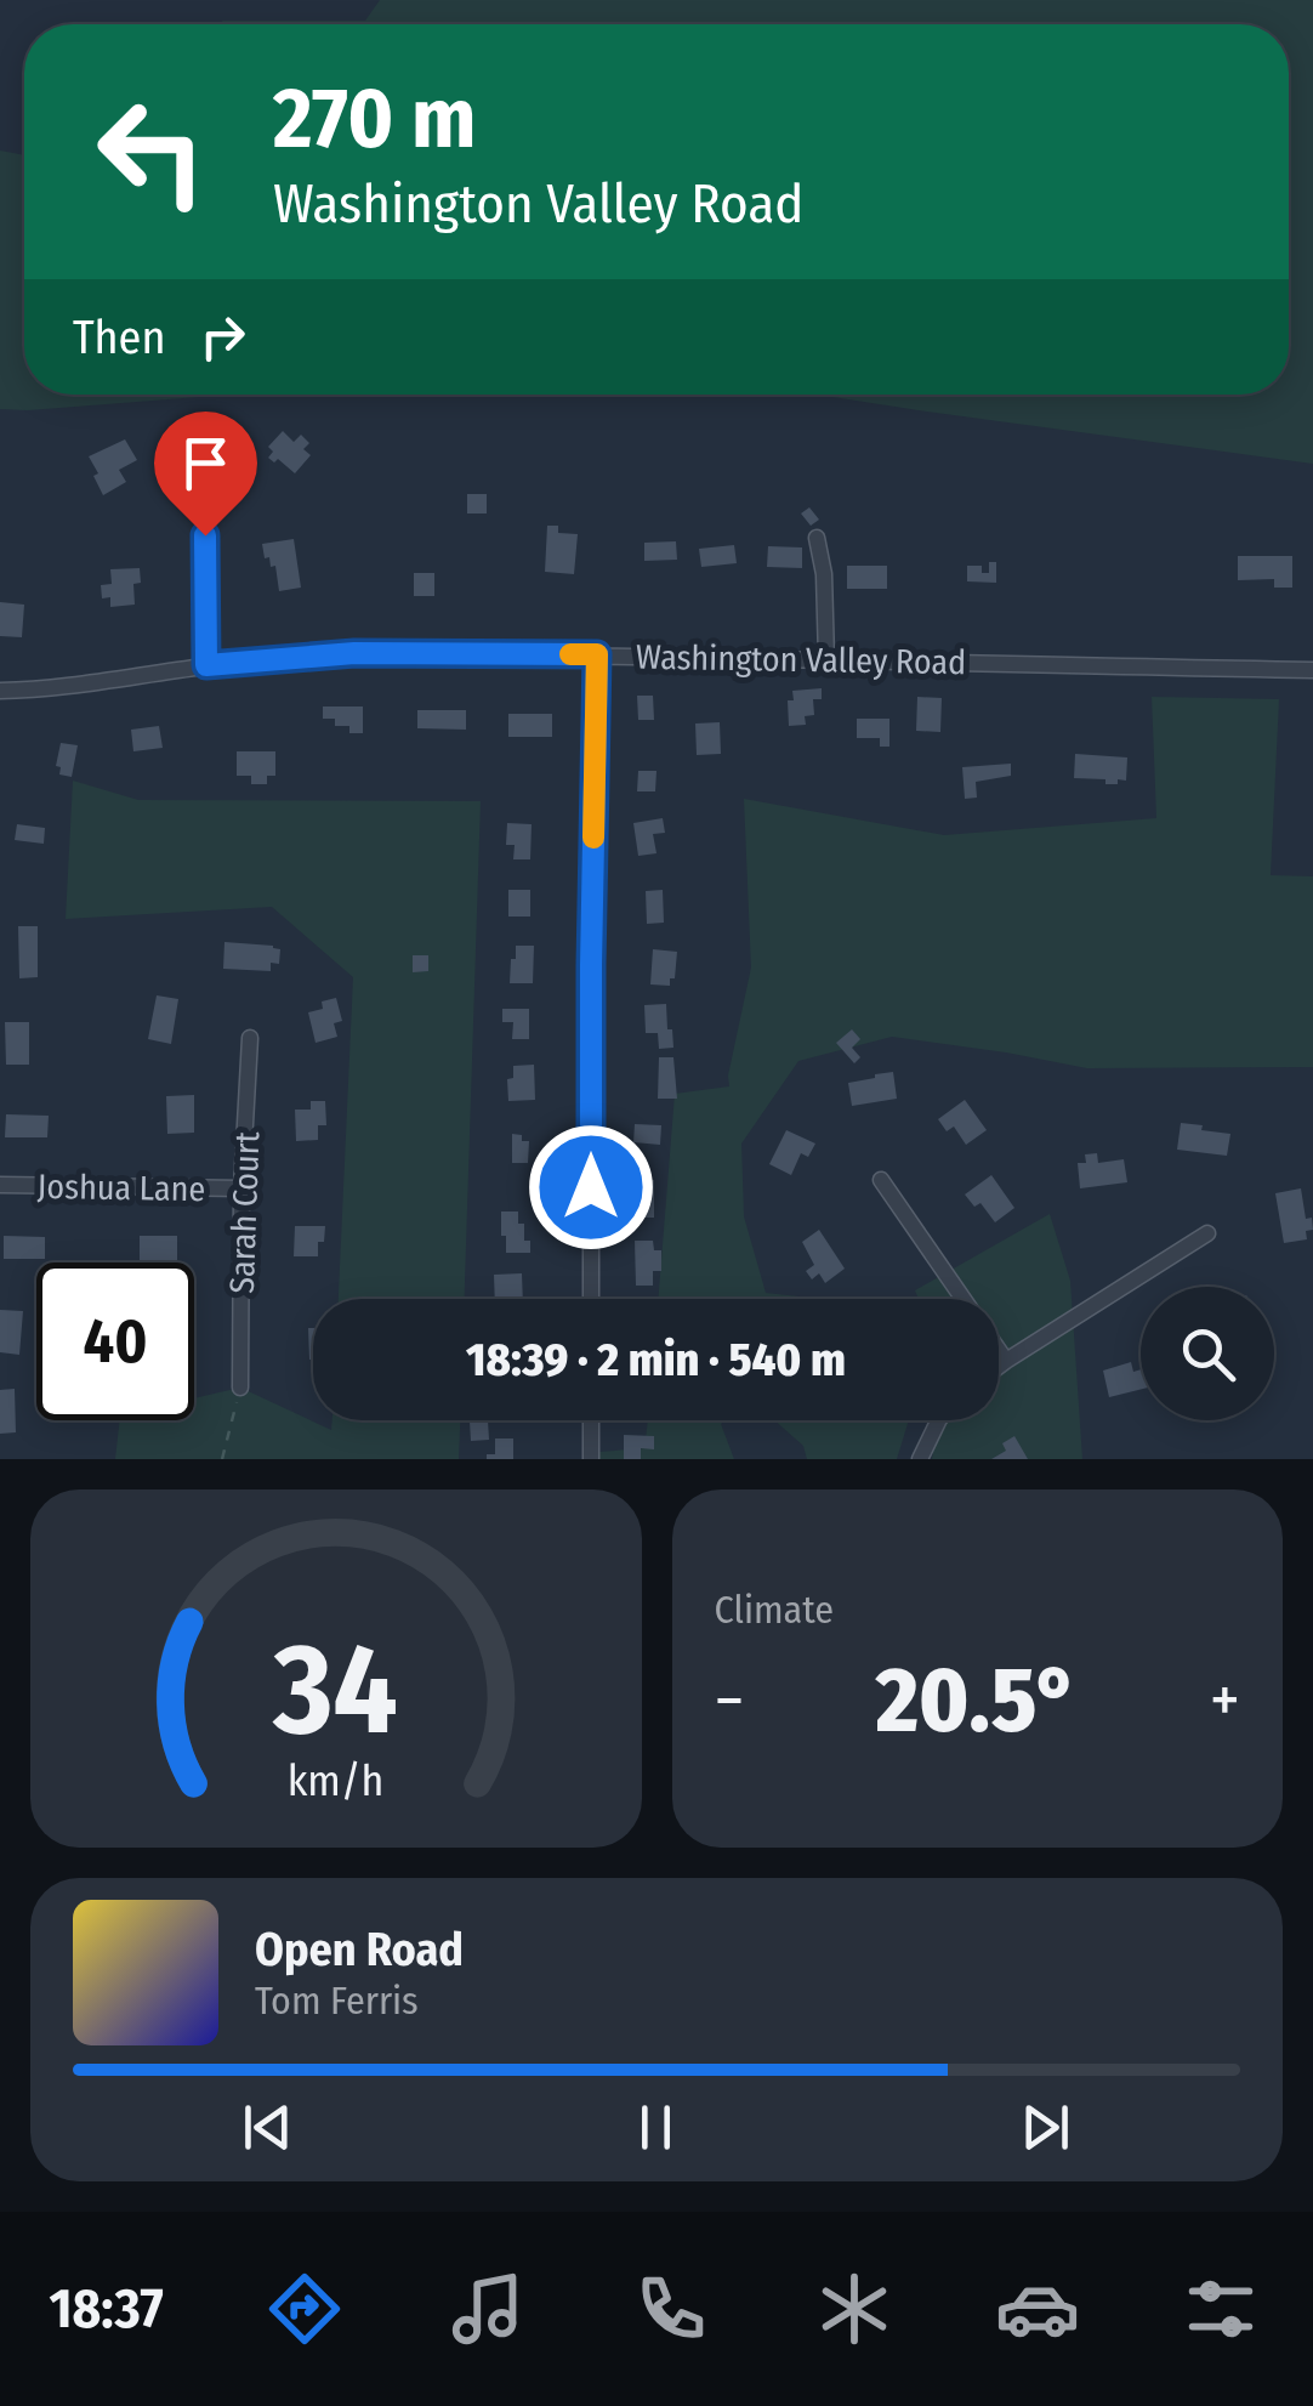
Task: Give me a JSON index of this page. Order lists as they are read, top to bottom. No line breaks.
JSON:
{"streets":{"street":["Washington Valley Road","Joshua Lane","Sarah Court"]},"crossings":[["Joshua Lane","Sarah Court"]],"page":{"turn":["270 m","Washington Valley Road"],"then":"Then","limit":"40","trip":"18:39 · 2 min · 540 m","tile":"Climate","heat":["−","20.5°","+"],"song":["Open Road","Tom Ferris"],"tabs":"18:37","gauge":["34","km/h"]}}
